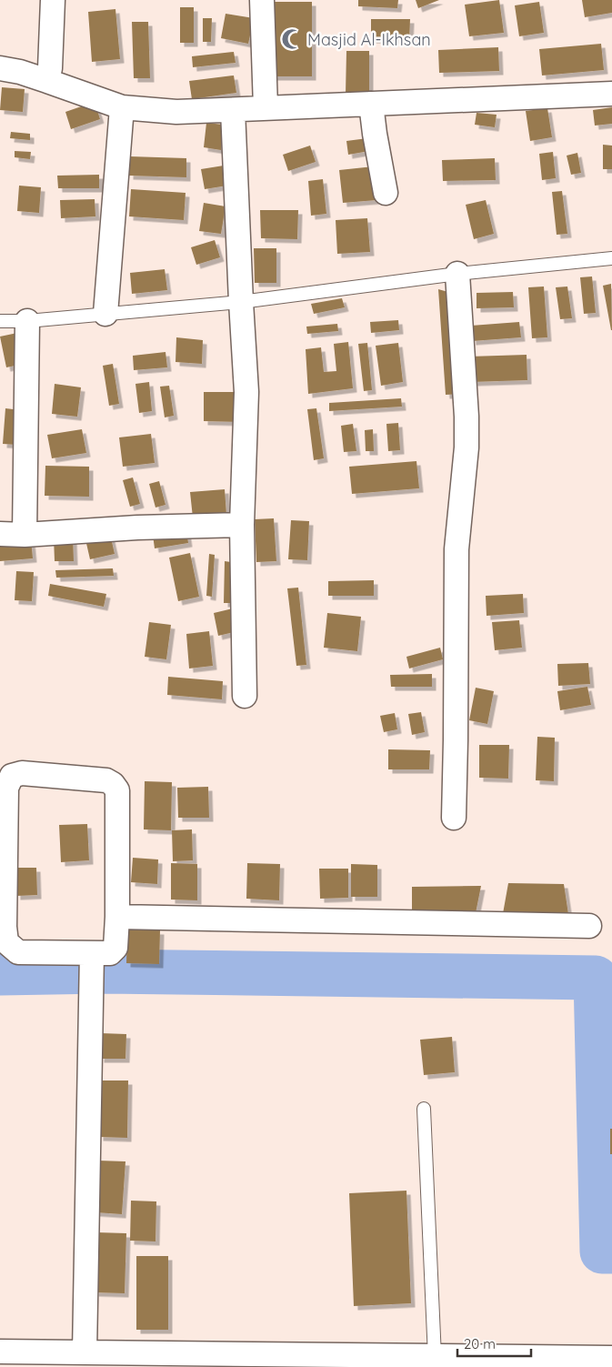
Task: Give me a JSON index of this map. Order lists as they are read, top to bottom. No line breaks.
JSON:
{"places":{"mosque":["Masjid Al-Ikhsan"]},"scale_bar":"20 m"}
